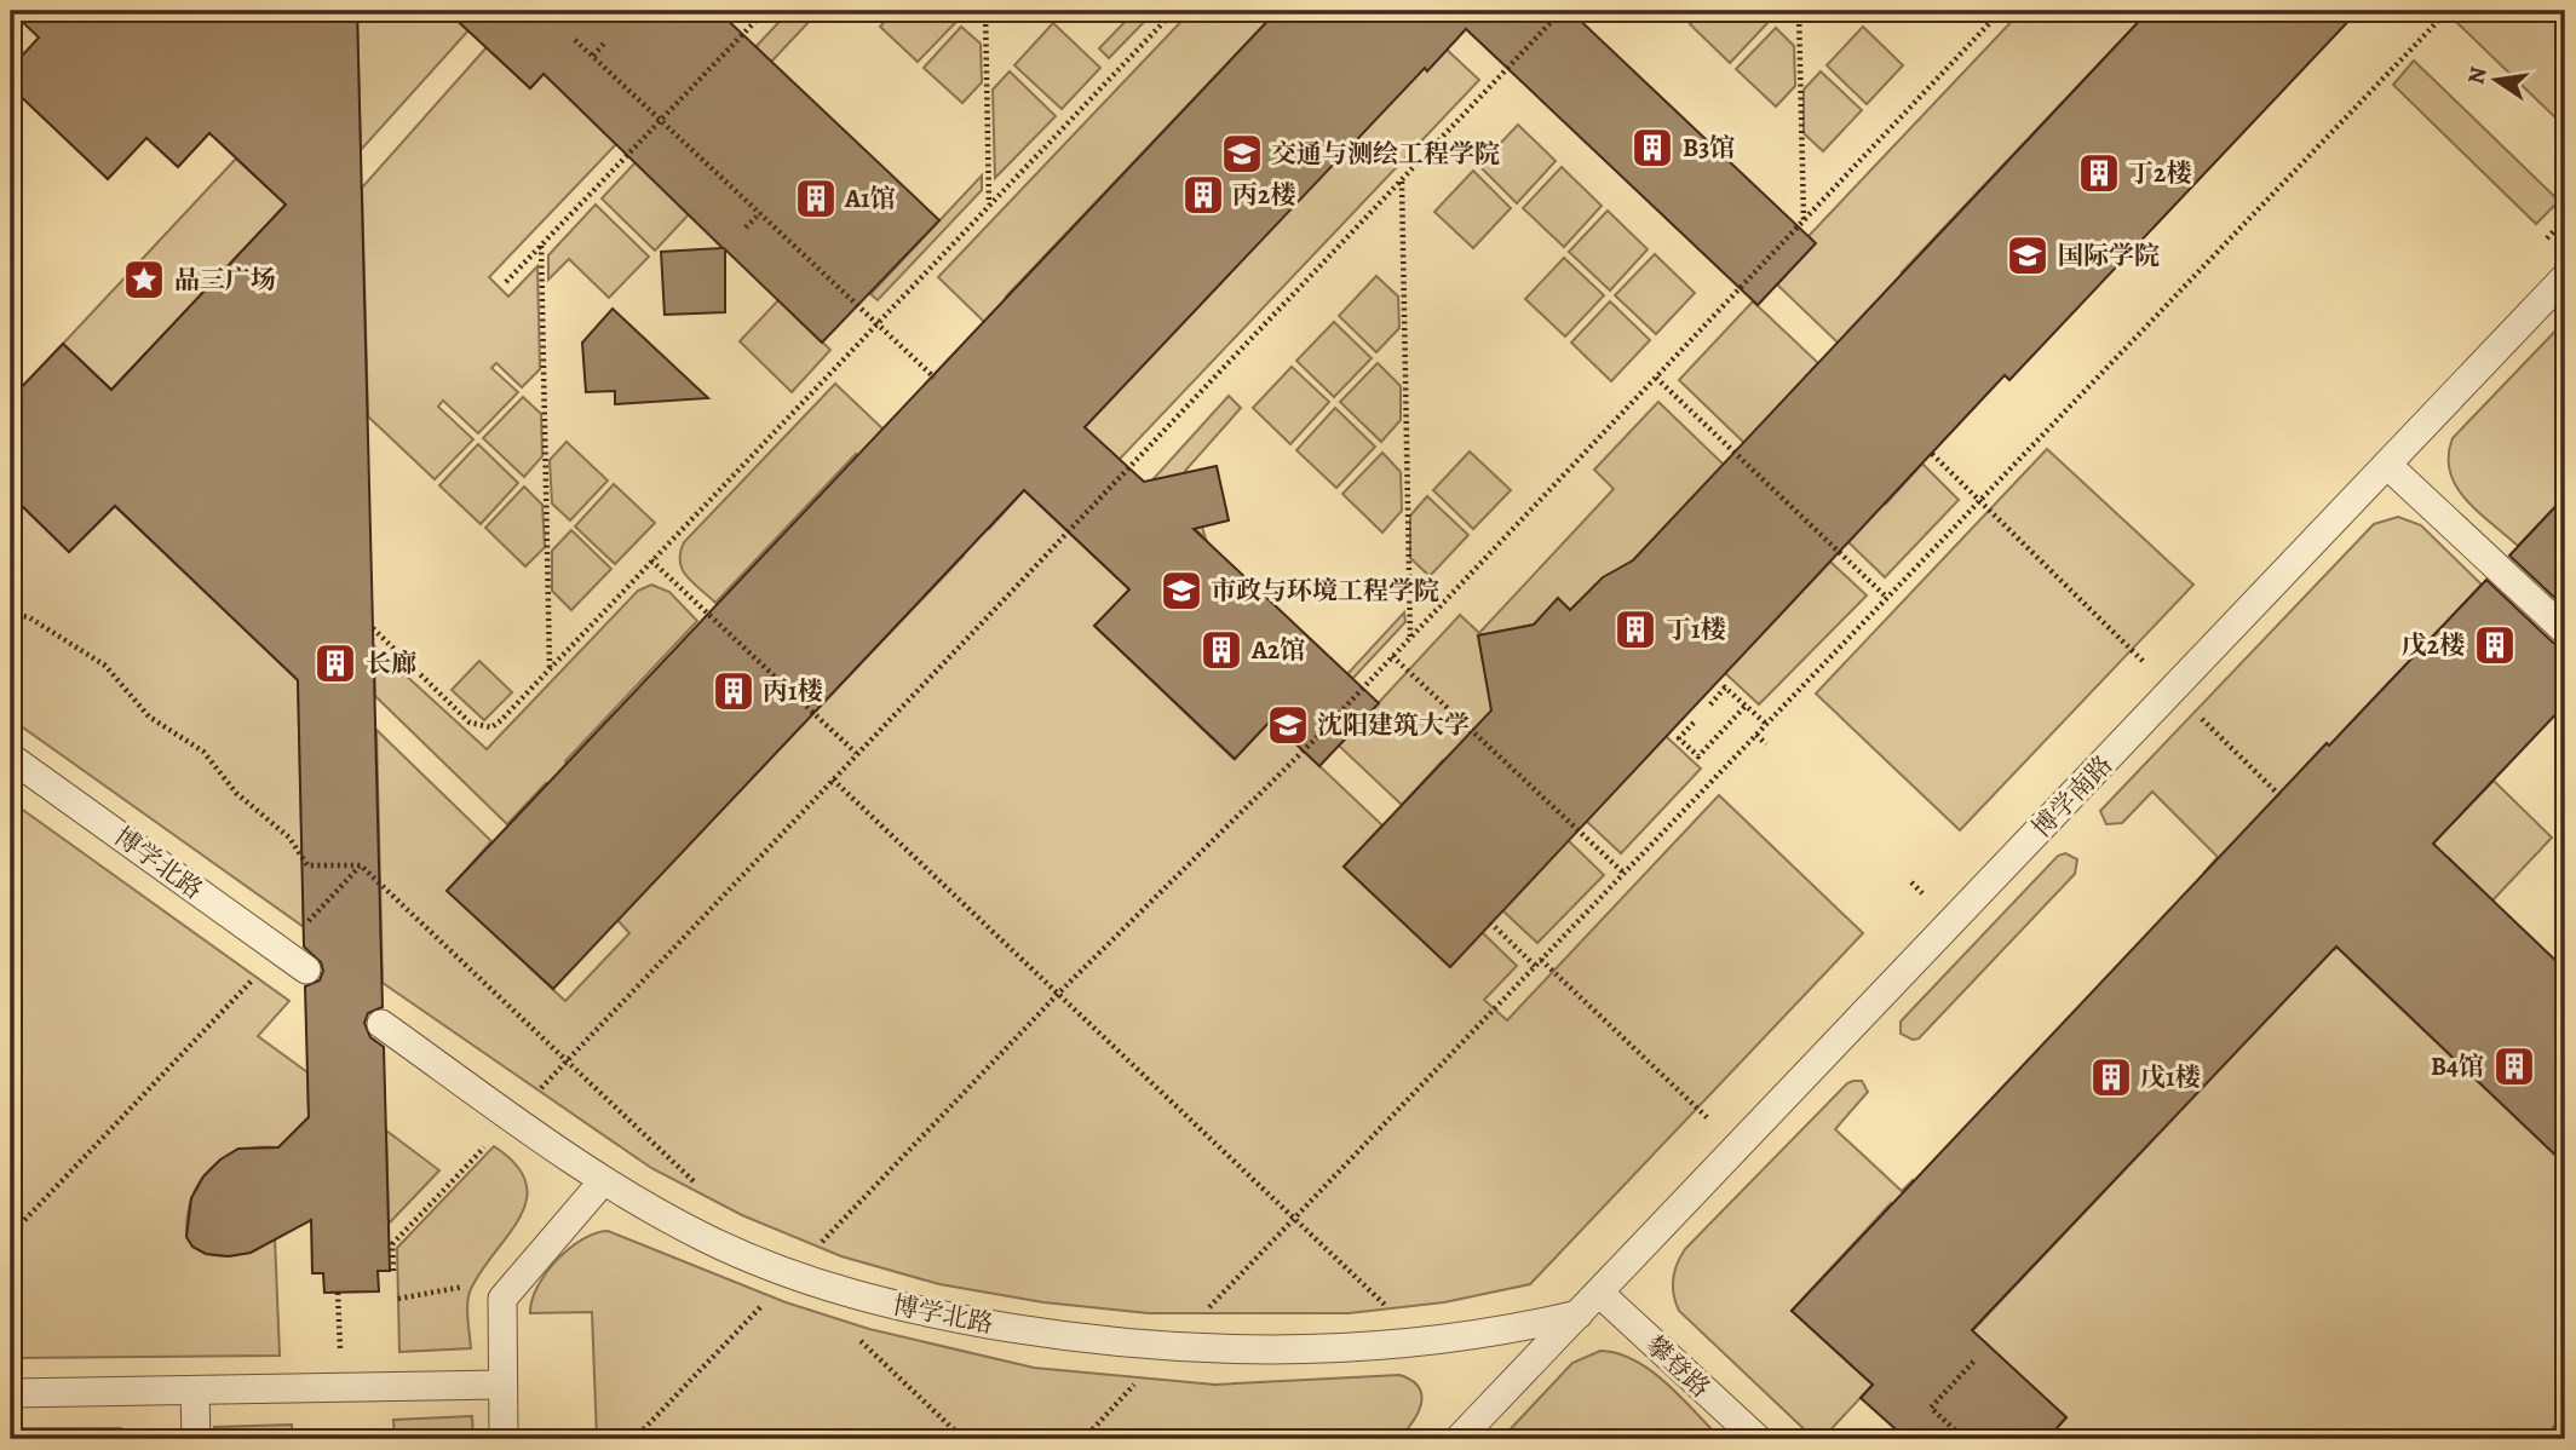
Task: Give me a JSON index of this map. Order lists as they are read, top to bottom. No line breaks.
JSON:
{"streets":{"lane":["博学南路","博学北路","攀登路"]},"crossings":[["博学南路","博学北路"],["博学南路","攀登路"]],"places":{"building":["B3馆","丁2楼","丙2楼","A1馆","丁1楼","戊2楼","A2馆","长廊","丙1楼","B4馆","戊1楼"],"school or university":["交通与测绘工程学院","国际学院","市政与环境工程学院","沈阳建筑大学"],"place":["品三广场"]},"north":"left"}
